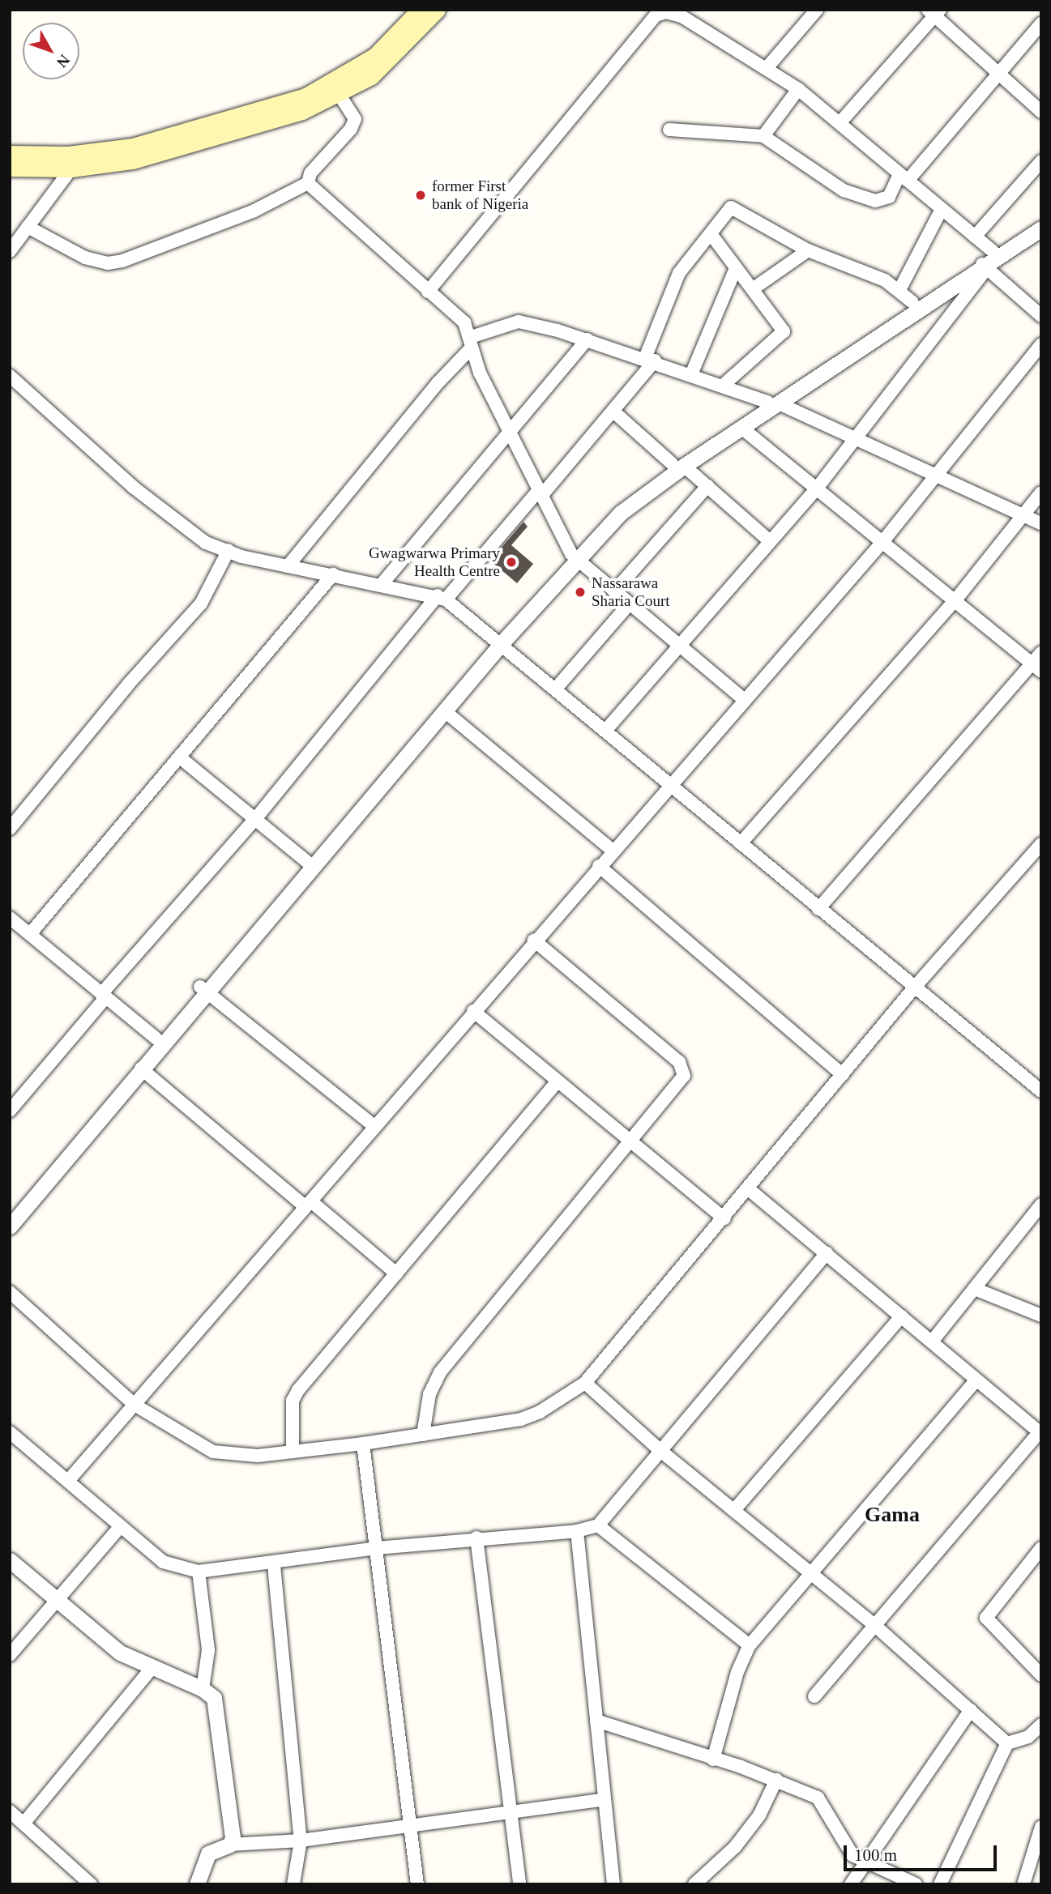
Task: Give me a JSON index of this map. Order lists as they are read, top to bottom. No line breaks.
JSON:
{"districts":["Gama"],"places":["former First bank of Nigeria","Gwagwarwa Primary Health Centre","Nassarawa Sharia Court"],"scale_bar":"100 m","north":"bottom right"}
